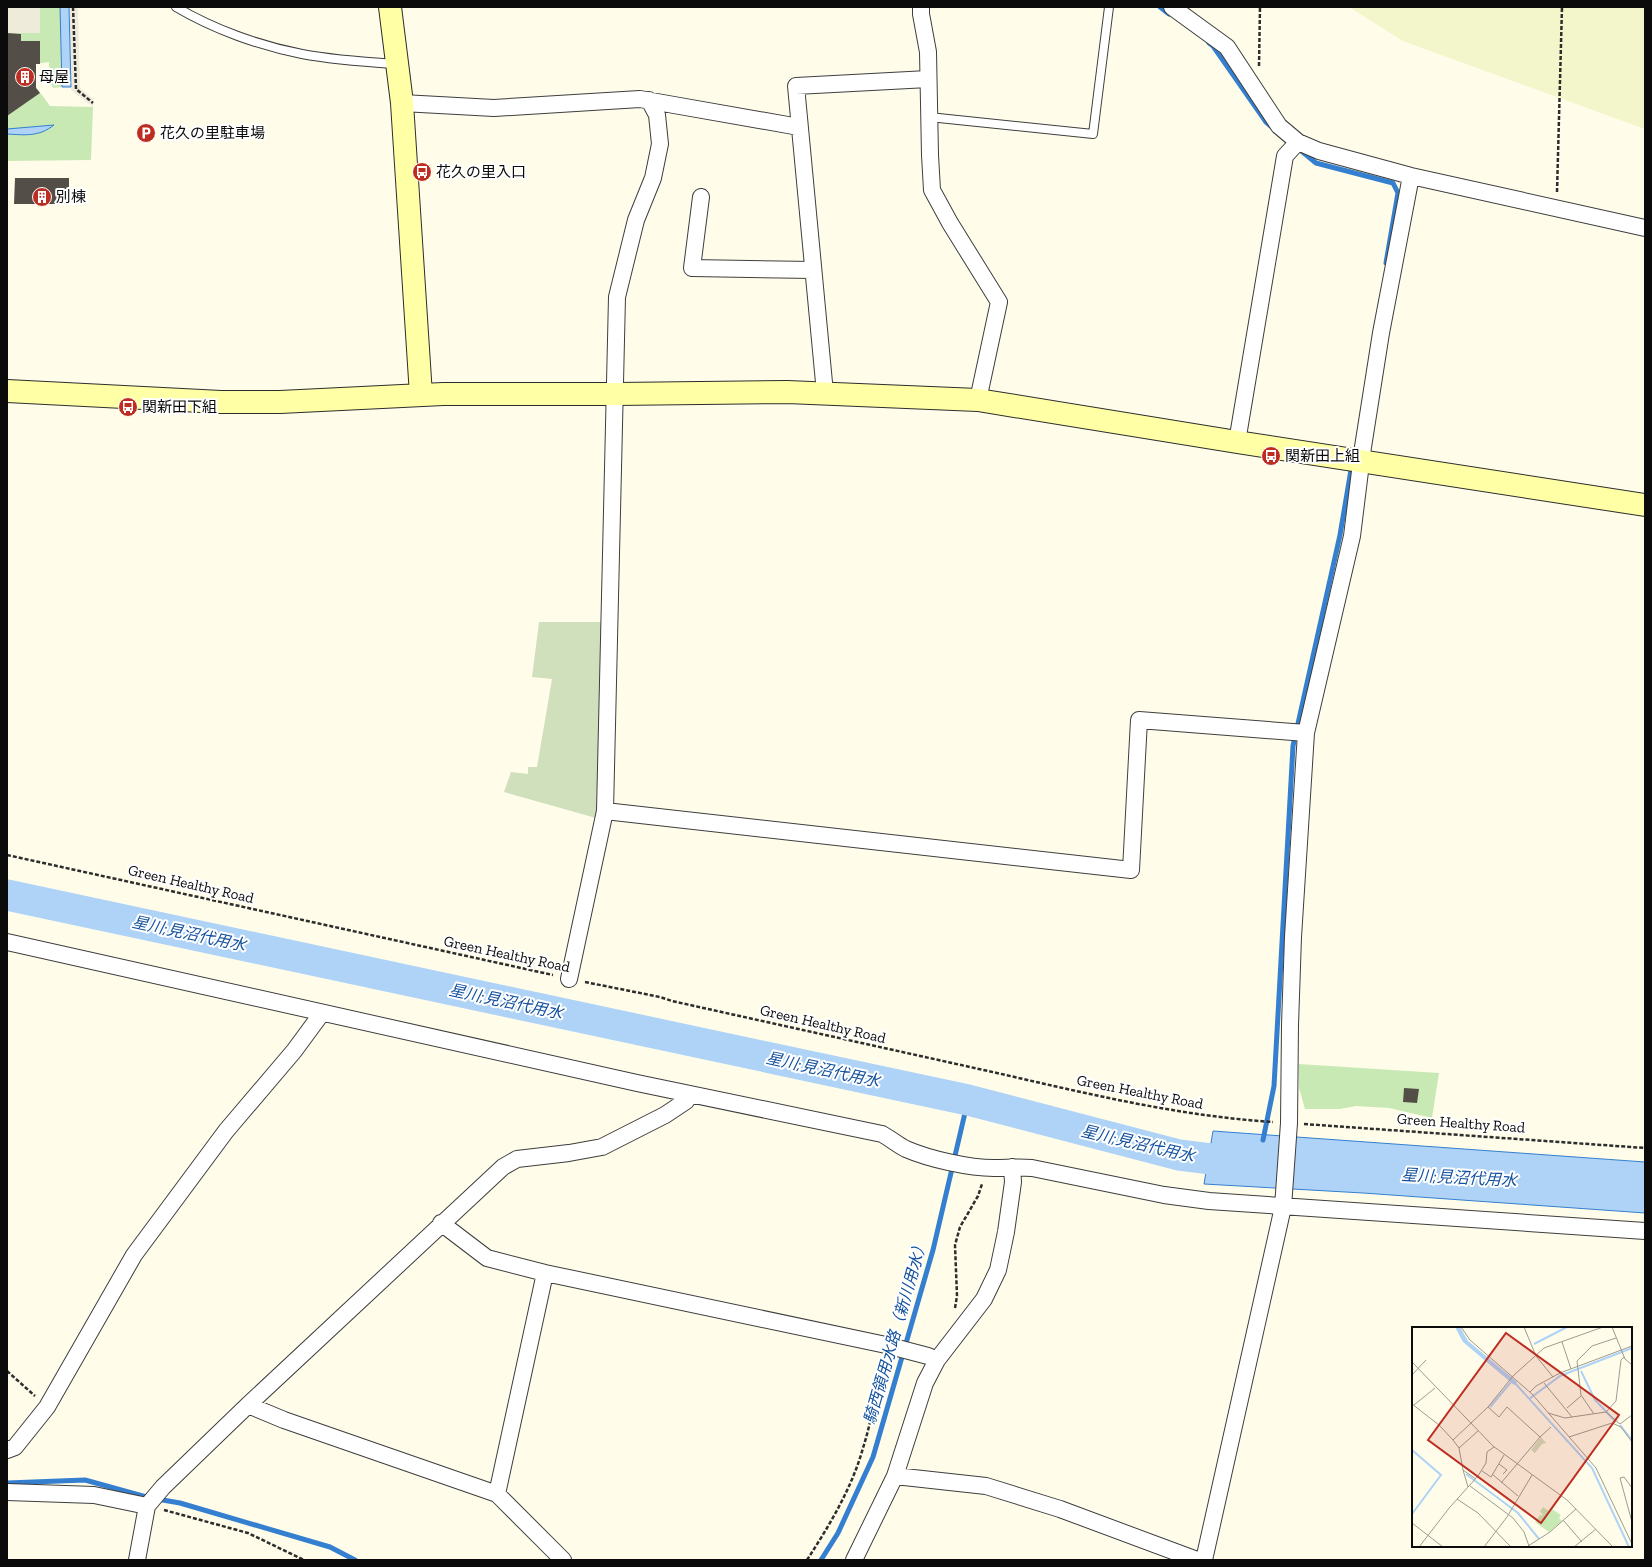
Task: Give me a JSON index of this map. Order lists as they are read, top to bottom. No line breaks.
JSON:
{"streets":{"path":["Green Healthy Road"]},"water":["星川;見沼代用水","騎西領用水路（新川用水）"],"places":{"building":["母屋","別棟"],"parking":["花久の里駐車場"],"bus stop":["花久の里入口","関新田下組","関新田上組"]}}
